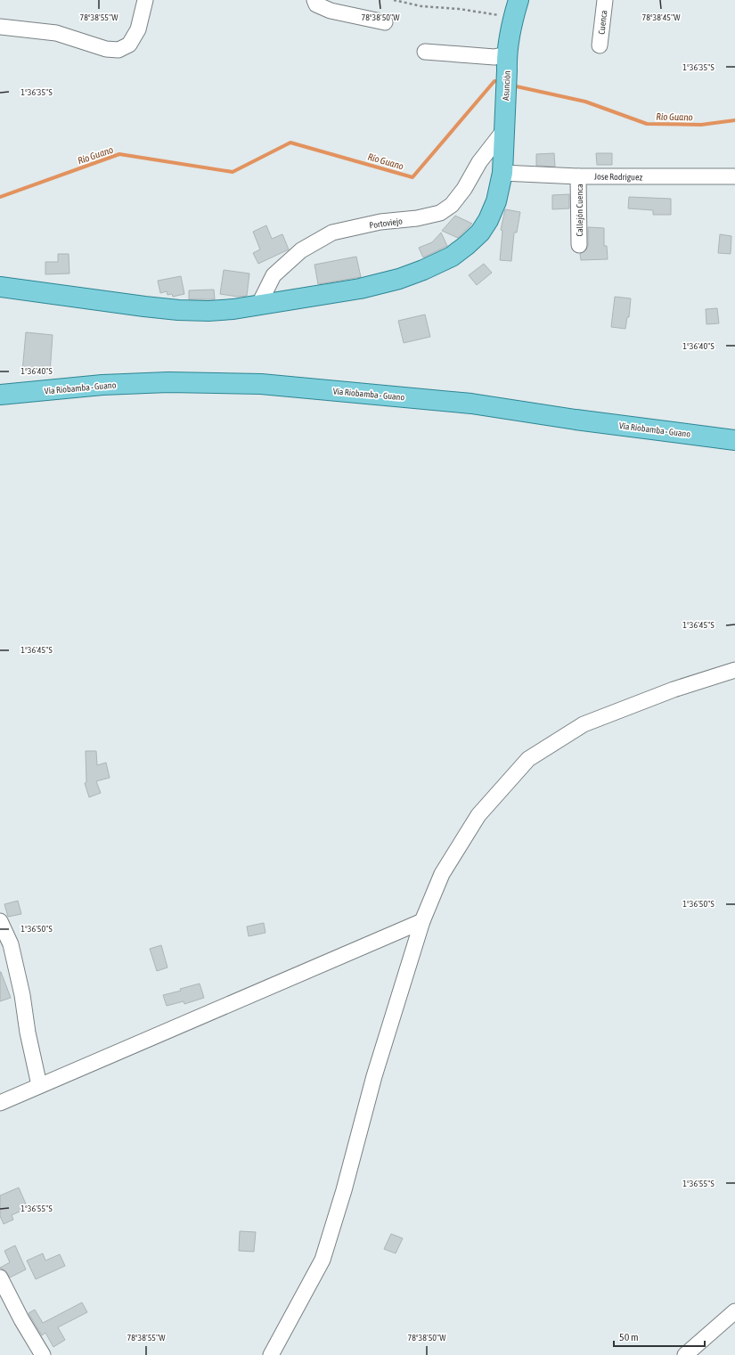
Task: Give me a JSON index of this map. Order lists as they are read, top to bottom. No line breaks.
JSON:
{"streets":{"main road":["Asunción","Vía Riobamba - Guano"],"street":["Cuenca","Jose Rodriguez","Callejón Cuenca","Portoviejo"]},"crossings":[["Asunción","Jose Rodriguez"],["Asunción","Portoviejo"],["Jose Rodriguez","Callejón Cuenca"]],"water":["Río Guano"],"scale_bar":"50 m","coordinates":["78°38'55\"W","78°38'50\"W","78°38'45\"W","1°36'35\"S","1°36'40\"S","1°36'45\"S","1°36'50\"S","1°36'55\"S"]}
